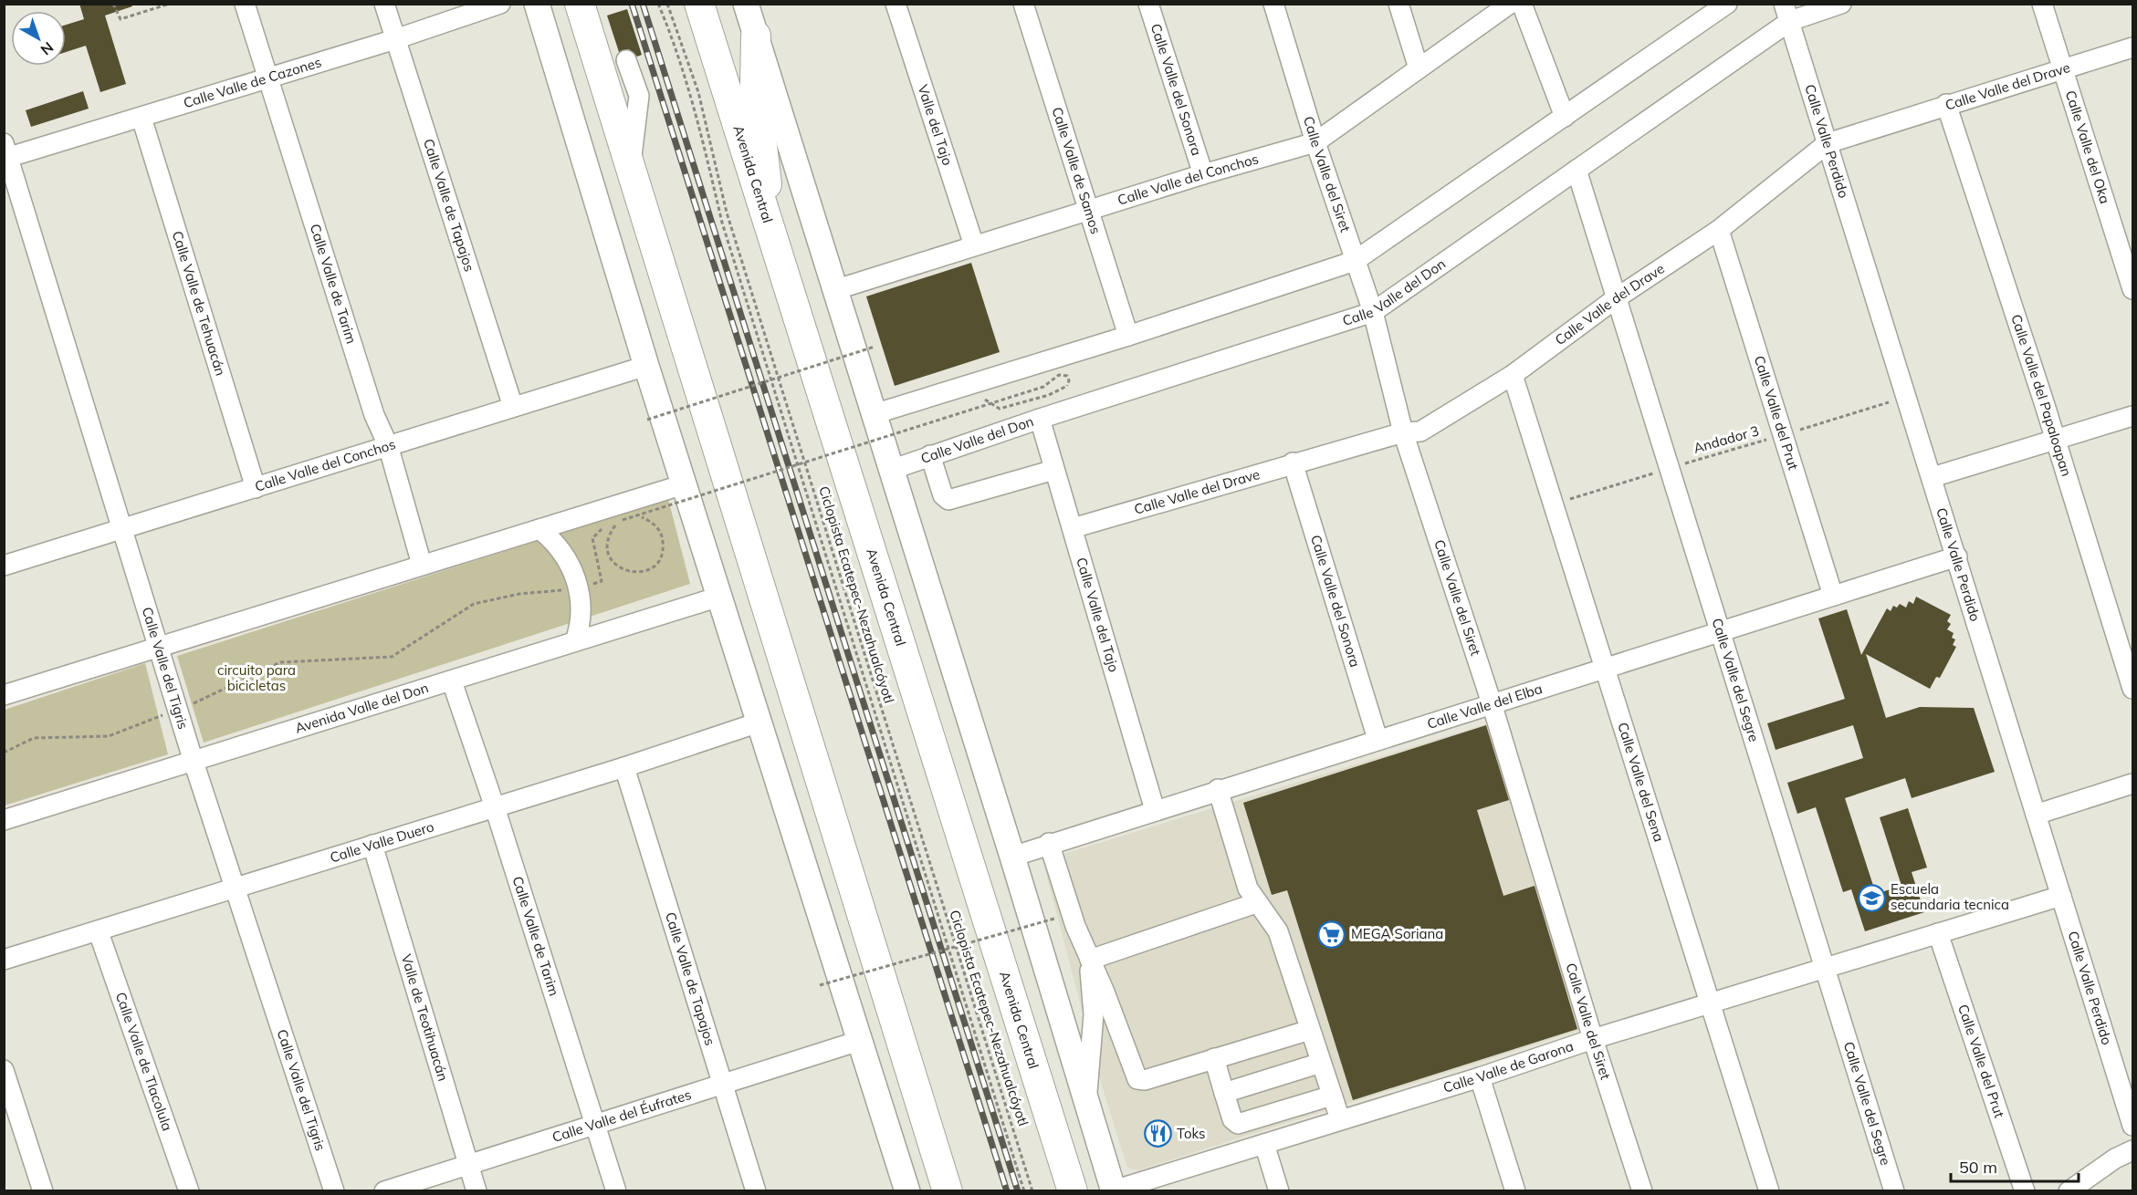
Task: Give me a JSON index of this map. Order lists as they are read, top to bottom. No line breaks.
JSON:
{"streets":{"highway":["Avenida Central"],"street":["Calle Valle de Cazones","Calle Valle del Drave","Calle Valle del Sonora","Valle del Tajo","Calle Valle Perdido","Calle Valle del Oka","Calle Valle de Samos","Calle Valle del Siret","Calle Valle del Conchos","Calle Valle de Tapajos","Calle Valle de Tarim","Calle Valle del Don","Calle Valle de Tehuacán","Calle Valle del Papaloapan","Calle Valle del Prut","Calle Valle del Tajo","Calle Valle del Tigris","Calle Valle del Segre","Calle Valle del Elba","Avenida Valle del Don","Calle Valle del Sena","Calle Valle Duero","Valle de Teotihuacán","Calle Valle de Tlacolula","Calle Valle de Garona","Calle Valle del Éufrates"],"path":["Andador 3","Ciclopista Ecatepec-Nezahualcóyotl"]},"crossings":[["Calle Valle de Cazones","Calle Valle de Tapajos"],["Calle Valle de Cazones","Calle Valle de Tarim"],["Calle Valle de Cazones","Calle Valle de Tehuacán"],["Calle Valle de Cazones","Calle Valle del Tigris"],["Calle Valle del Drave","Calle Valle del Sonora"],["Calle Valle del Drave","Calle Valle Perdido"],["Calle Valle del Drave","Calle Valle del Oka"],["Calle Valle del Drave","Calle Valle del Siret"],["Calle Valle del Drave","Calle Valle del Papaloapan"],["Calle Valle del Drave","Calle Valle del Prut"],["Calle Valle del Drave","Calle Valle del Tajo"],["Calle Valle del Drave","Calle Valle del Segre"],["Calle Valle del Drave","Calle Valle del Sena"],["Calle Valle del Sonora","Calle Valle del Conchos"],["Calle Valle del Sonora","Calle Valle del Elba"],["Valle del Tajo","Calle Valle del Conchos"],["Calle Valle Perdido","Calle Valle del Don"],["Calle Valle Perdido","Andador 3"],["Calle Valle Perdido","Calle Valle del Elba"],["Calle Valle Perdido","Calle Valle de Garona"],["Calle Valle de Samos","Calle Valle del Conchos"],["Calle Valle del Siret","Calle Valle del Conchos"],["Calle Valle del Siret","Calle Valle del Don"],["Calle Valle del Siret","Calle Valle del Elba"],["Calle Valle del Siret","Calle Valle de Garona"],["Calle Valle del Conchos","Calle Valle de Tapajos"],["Calle Valle del Conchos","Calle Valle de Tarim"],["Calle Valle del Conchos","Calle Valle de Tehuacán"],["Calle Valle del Conchos","Calle Valle del Tigris"],["Calle Valle de Tapajos","Calle Valle Duero"],["Calle Valle de Tapajos","Calle Valle del Éufrates"],["Calle Valle de Tarim","Avenida Valle del Don"],["Calle Valle de Tarim","Calle Valle Duero"],["Calle Valle de Tarim","Calle Valle del Éufrates"],["Calle Valle del Don","Calle Valle del Tajo"],["Calle Valle del Don","Calle Valle del Segre"],["Calle Valle del Prut","Andador 3"],["Calle Valle del Prut","Calle Valle del Elba"],["Calle Valle del Prut","Calle Valle de Garona"],["Andador 3","Calle Valle del Segre"],["Andador 3","Calle Valle del Sena"],["Calle Valle del Tajo","Calle Valle del Elba"],["Calle Valle del Tigris","Avenida Valle del Don"],["Calle Valle del Tigris","Calle Valle Duero"],["Calle Valle del Segre","Calle Valle del Elba"],["Calle Valle del Segre","Calle Valle de Garona"],["Calle Valle del Elba","Calle Valle del Sena"],["Calle Valle del Sena","Calle Valle de Garona"],["Calle Valle Duero","Valle de Teotihuacán"],["Calle Valle Duero","Calle Valle de Tlacolula"],["Valle de Teotihuacán","Calle Valle del Éufrates"]],"parks":["circuito para bicicletas"],"places":{"school or university":["Escuela secundaria tecnica"],"supermarket":["MEGA Soriana"],"restaurant":["Toks"]},"scale_bar":"50 m","north":"bottom right"}
